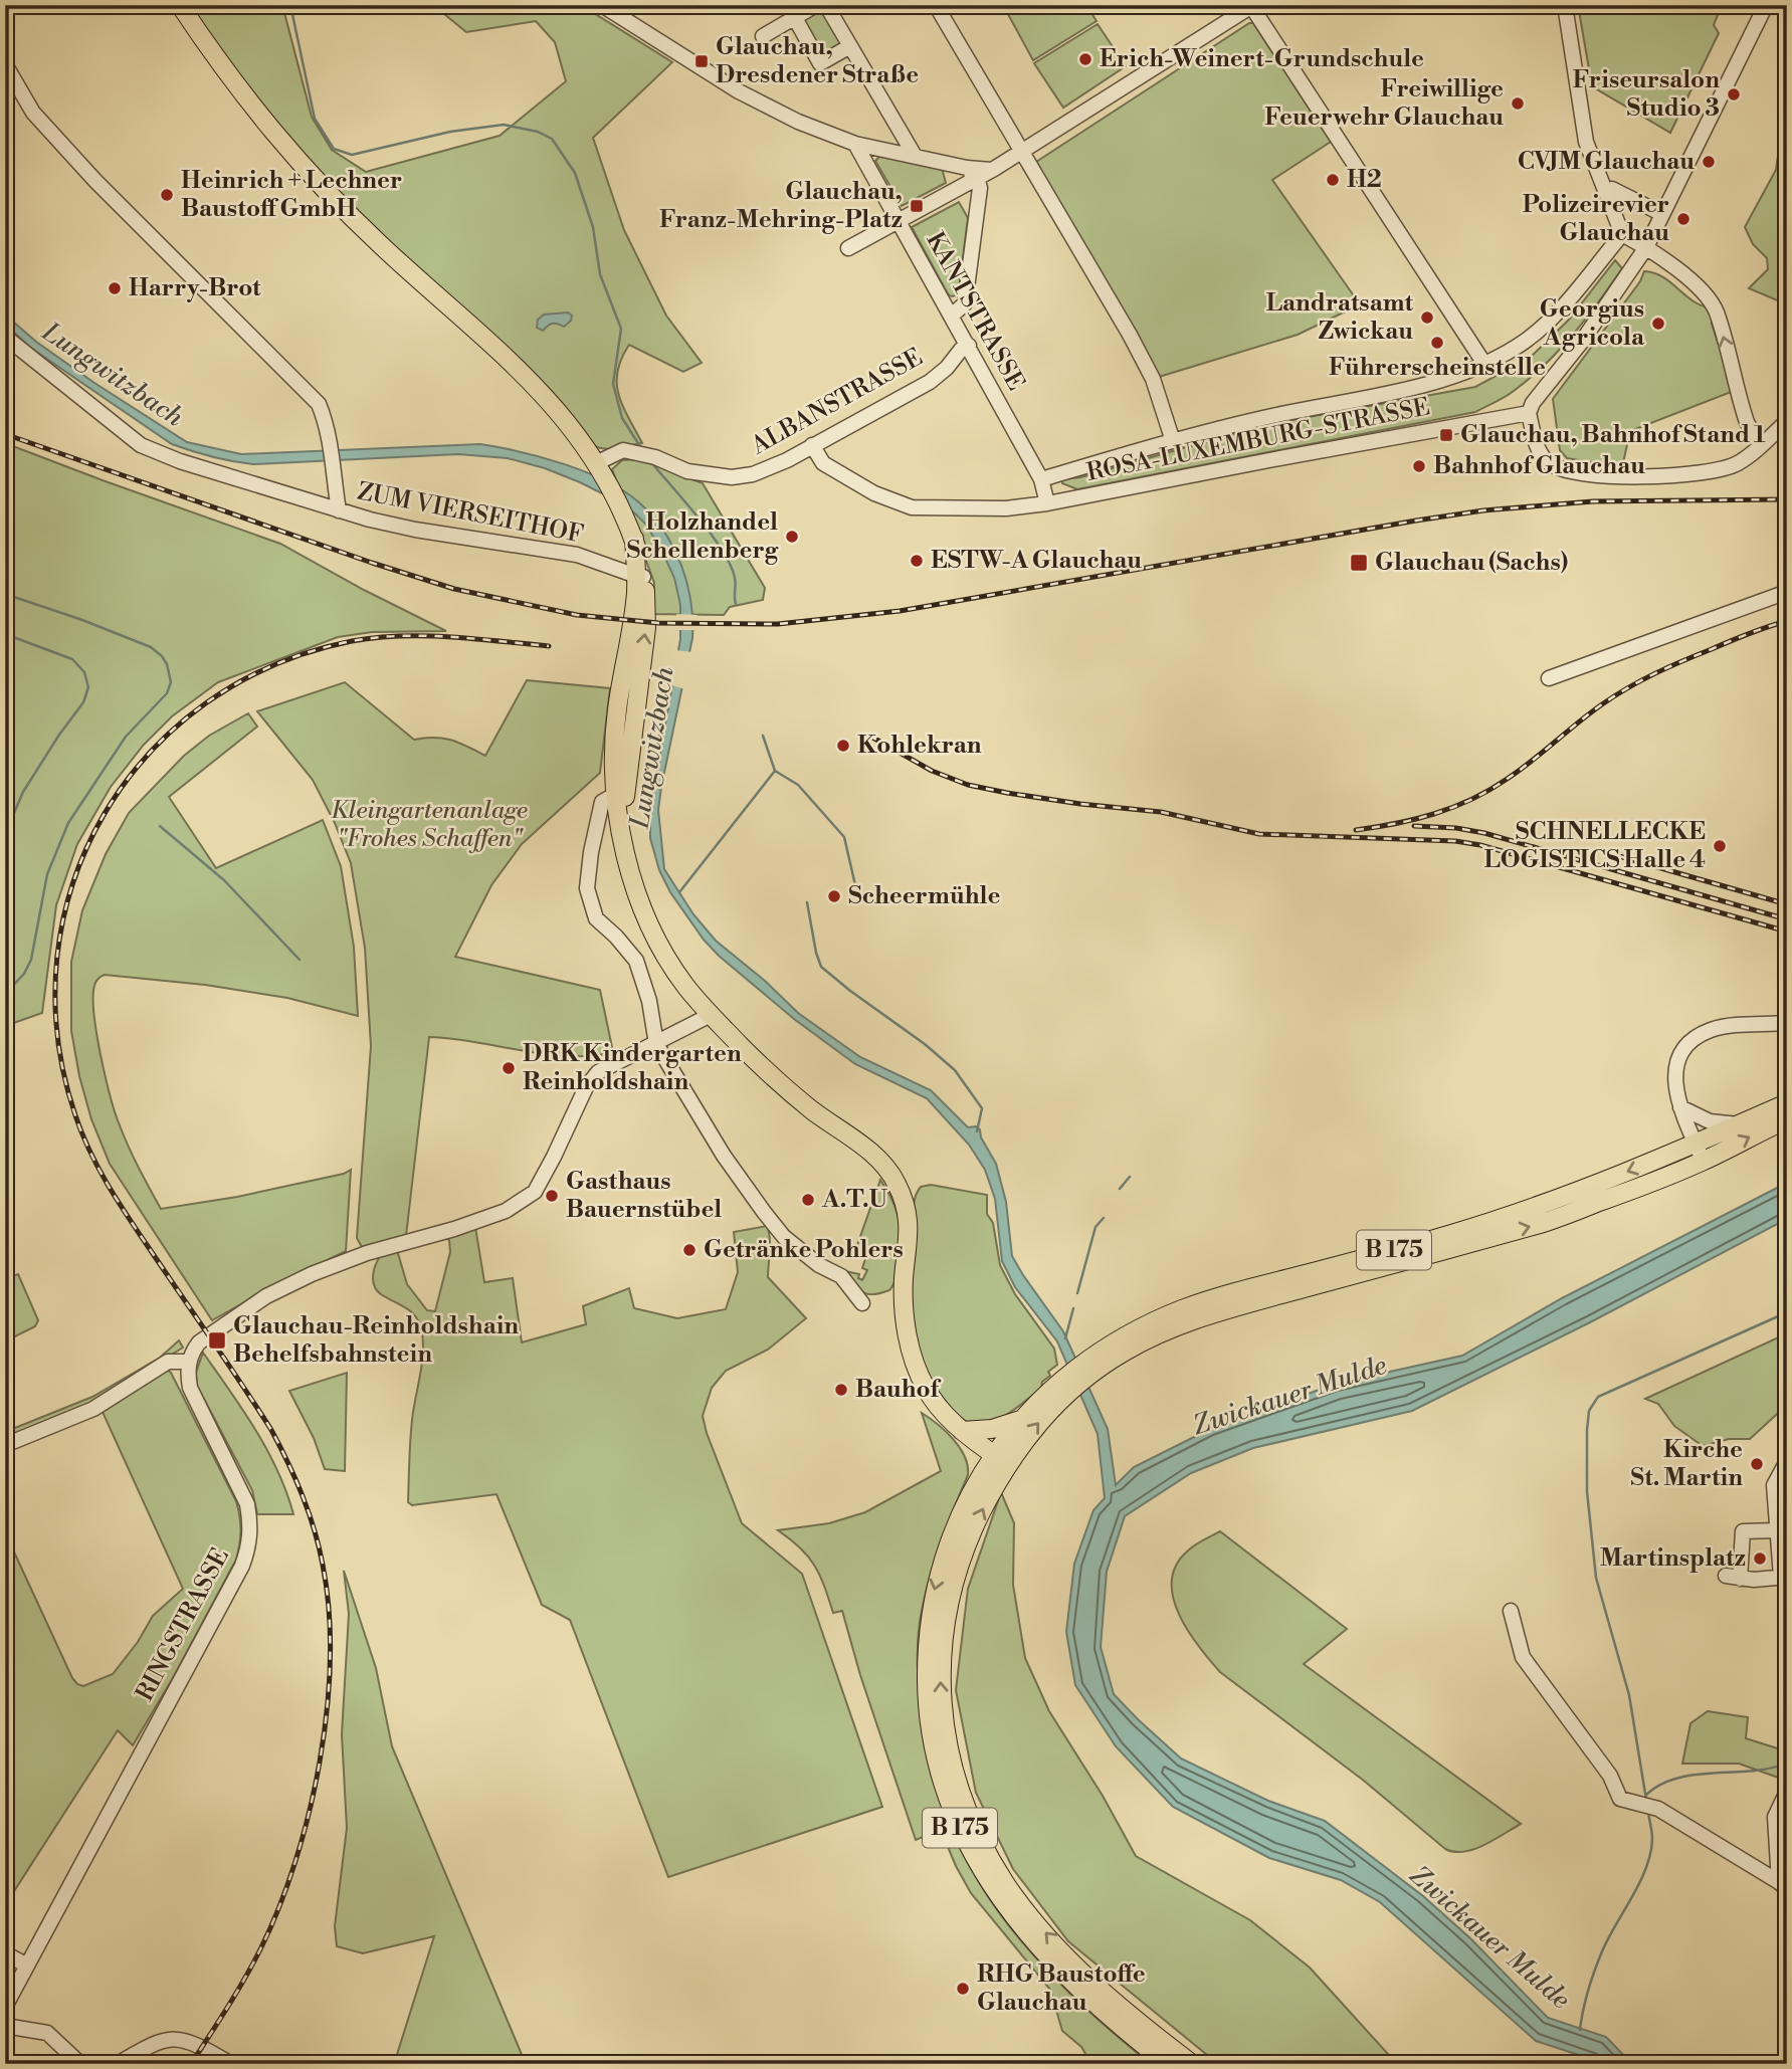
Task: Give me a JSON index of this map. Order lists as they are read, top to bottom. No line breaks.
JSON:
{"streets":{"main road":["B 175"],"street":["KANTSTRASSE","ALBANSTRASSE","ROSA-LUXEMBURG-STRASSE","ZUM VIERSEITHOF","RINGSTRASSE"]},"crossings":[["KANTSTRASSE","ALBANSTRASSE"],["KANTSTRASSE","ROSA-LUXEMBURG-STRASSE"],["ALBANSTRASSE","ROSA-LUXEMBURG-STRASSE"]],"water":["Lungwitzbach","Zwickauer Mulde"],"parks":["Kleingartenanlage \"Frohes Schaffen\""],"places":{"other":["Erich-Weinert-Grundschule","Friseursalon Studio 3","Freiwillige Feuerwehr Glauchau","CVJM Glauchau","H2","Heinrich + Lechner Baustoff GmbH","Polizeirevier Glauchau","Harry-Brot","Landratsamt Zwickau","Georgius Agricola","Führerscheinstelle","Bahnhof Glauchau","Holzhandel Schellenberg","ESTW-A Glauchau","Kohlekran","SCHNELLECKE LOGISTICS Halle 4","Scheermühle","DRK Kindergarten Reinholdshain","Gasthaus Bauernstübel","A.T.U","Getränke Pohlers","Bauhof","Kirche St. Martin","Martinsplatz","RHG Baustoffe Glauchau"],"transit":["Glauchau, Dresdener Straße","Glauchau, Franz-Mehring-Platz","Glauchau, Bahnhof Stand 1","Glauchau (Sachs)","Glauchau-Reinholdshain Behelfsbahnstein"]}}
